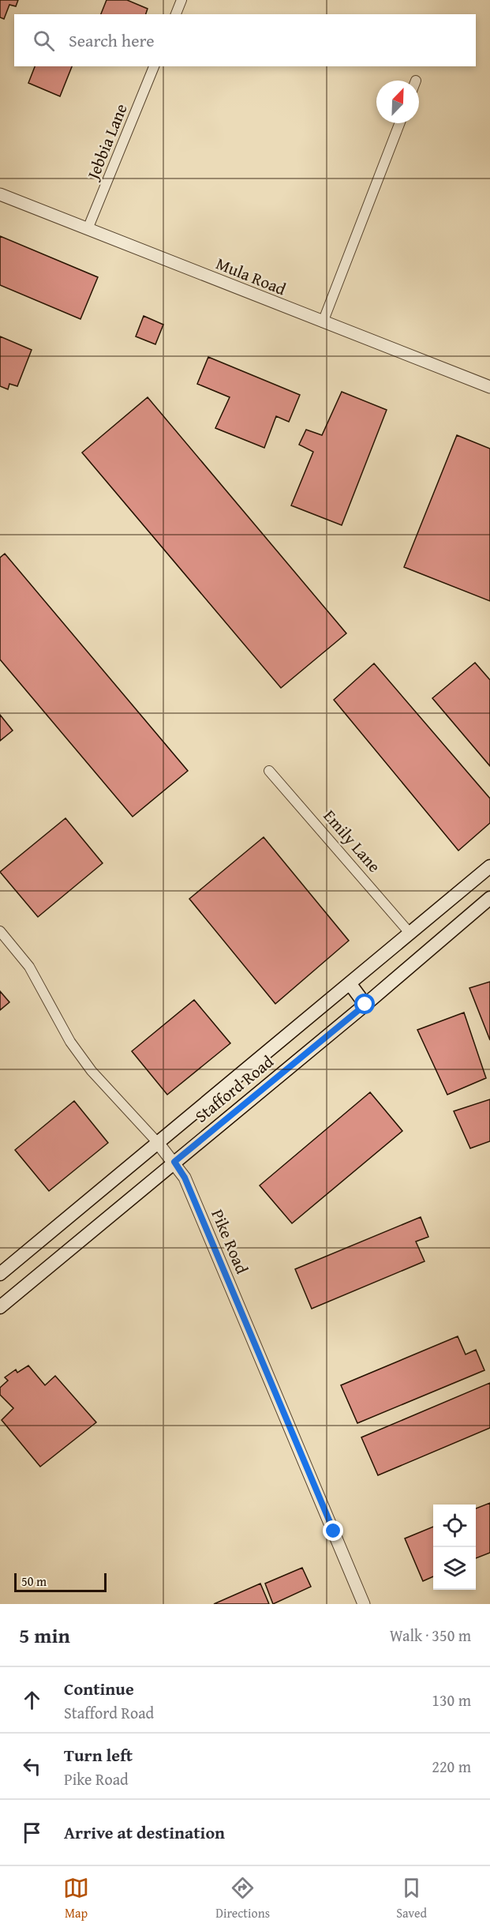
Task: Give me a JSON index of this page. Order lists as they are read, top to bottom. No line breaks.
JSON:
{"streets":{"main road":["Stafford Road"],"street":["Jebbia Lane","Mula Road","Emily Lane","Pike Road"]},"crossings":[["Jebbia Lane","Mula Road"],["Emily Lane","Stafford Road"],["Stafford Road","Pike Road"]],"scale_bar":"50 m","north":"top right","page":{"search":"Search here","scale":"50 m","heading":["5 min","Walk · 350 m"],"list":[["Continue","Stafford Road","130 m"],["Turn left","Pike Road","220 m"],"Arrive at destination"],"nav":["Map","Directions","Saved"]}}
